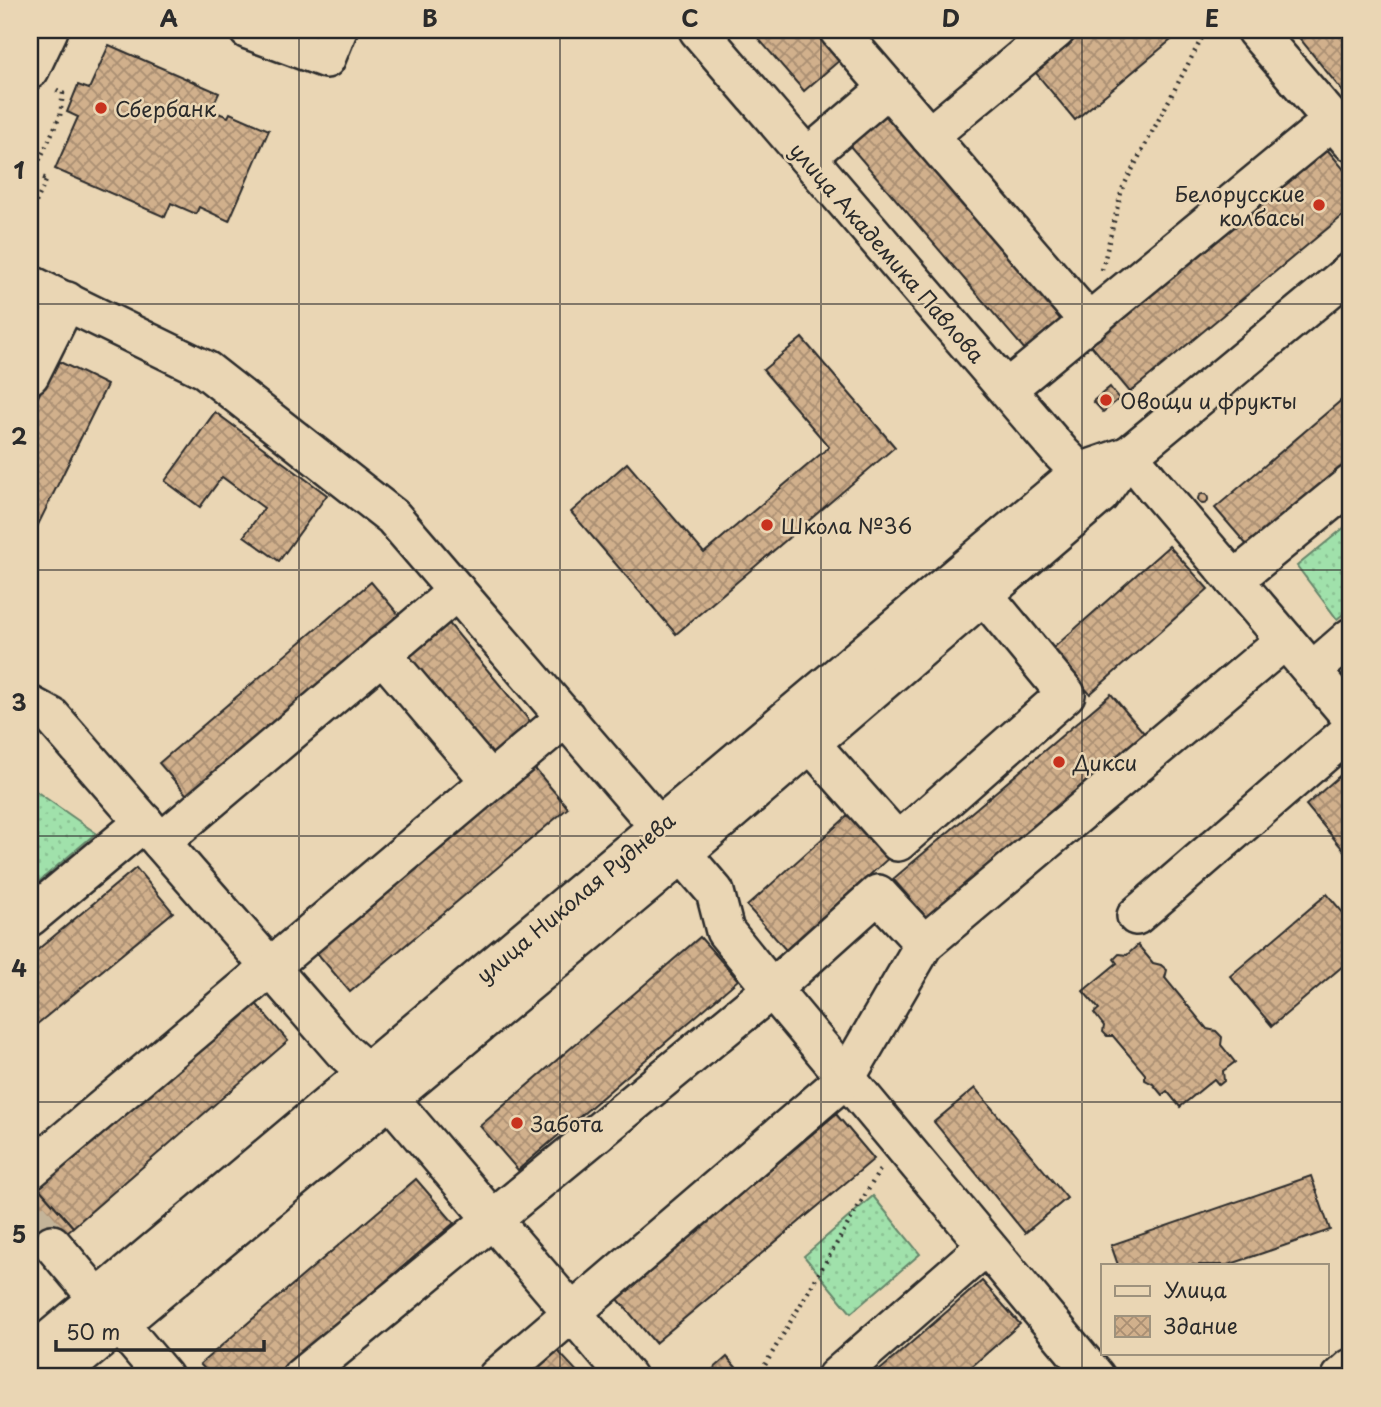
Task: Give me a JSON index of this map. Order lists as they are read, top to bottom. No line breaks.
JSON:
{"streets":{"street":["улица Академика Павлова","улица Николая Руднева"]},"crossings":[["улица Академика Павлова","улица Николая Руднева"]],"places":["Сбербанк","Белорусские колбасы","Овощи и фрукты","Школа №36","Дикси","Забота"],"legend":["Улица","Здание"],"scale_bar":"50 m","grid":{"columns":["A","B","C","D","E"],"rows":["1","2","3","4","5"]}}
